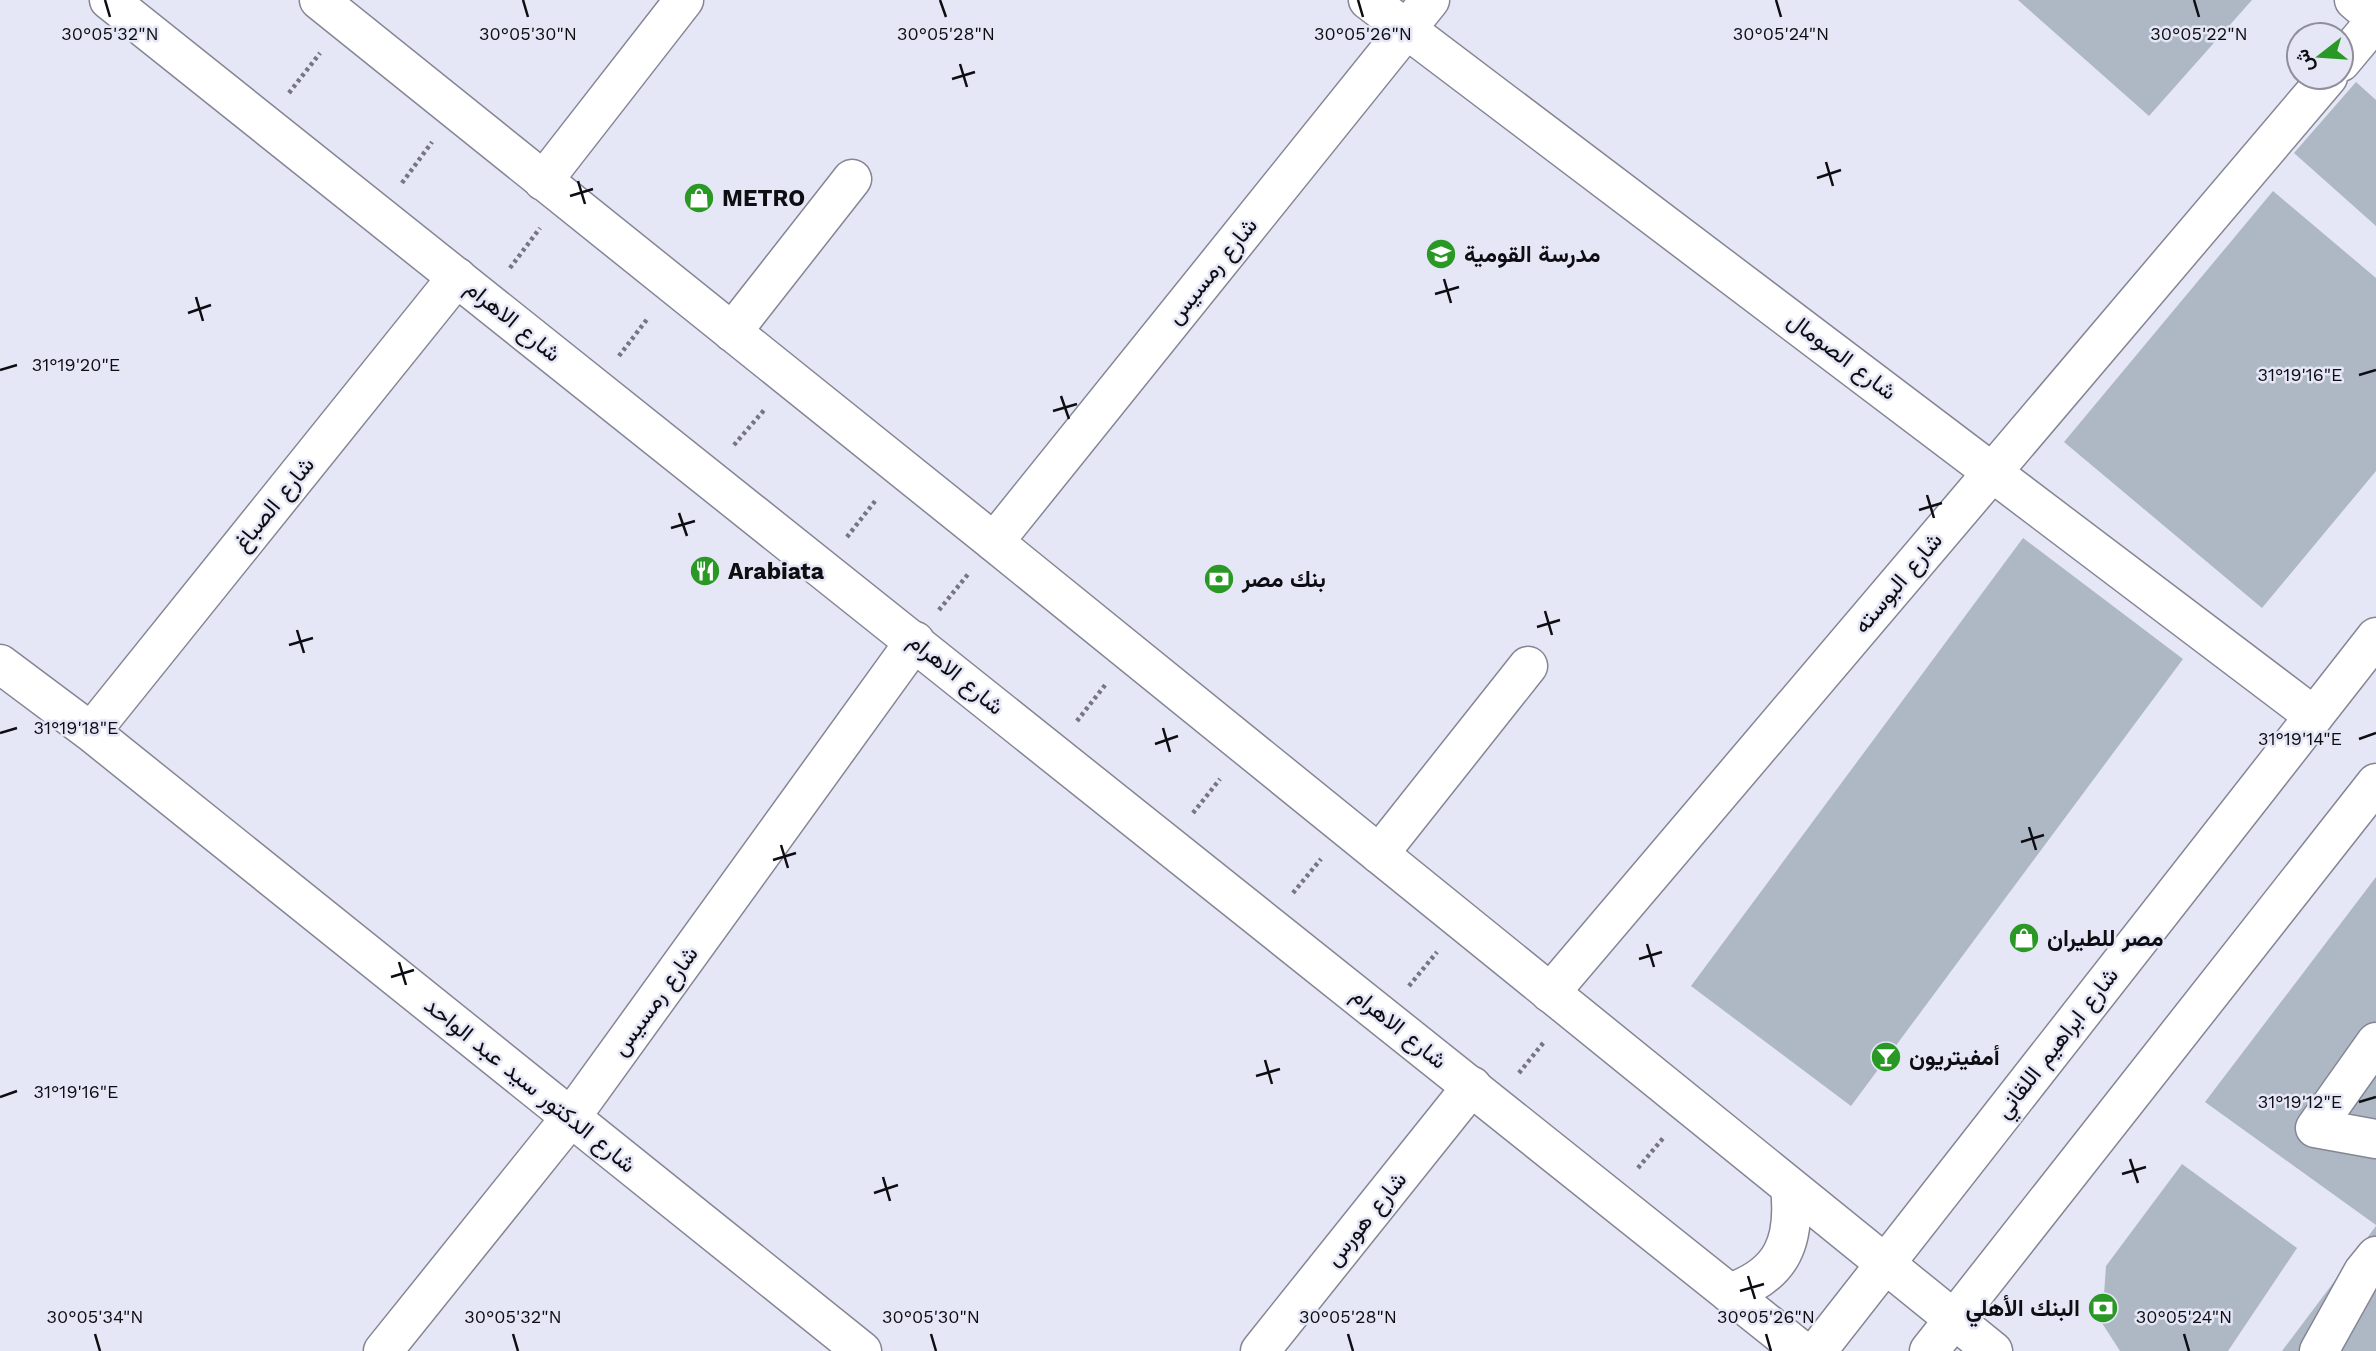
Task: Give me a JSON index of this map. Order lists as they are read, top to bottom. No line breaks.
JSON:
{"streets":{"street":["شارع رمسيس","شارع الاهرام","شارع الصومال","شارع الصباغ","شارع البوسته","شارع ابراهيم اللقاني","شارع الدكتور سيد عبد الواحد","شارع هورس"]},"crossings":[["شارع رمسيس","شارع الاهرام"],["شارع رمسيس","شارع الصومال"],["شارع رمسيس","شارع الدكتور سيد عبد الواحد"],["شارع الاهرام","شارع الصباغ"],["شارع الاهرام","شارع هورس"],["شارع الصومال","شارع البوسته"],["شارع الصومال","شارع ابراهيم اللقاني"],["شارع الصباغ","شارع الدكتور سيد عبد الواحد"]],"places":{"shop":["METRO","مصر للطيران"],"school or university":["مدرسة القومية"],"restaurant":["Arabiata"],"bank":["بنك مصر","البنك الأهلي"],"bar":["أمفيتريون"]},"north":"left","coordinates":["30°05'32\"N","30°05'30\"N","30°05'28\"N","30°05'26\"N","30°05'24\"N","30°05'22\"N","31°19'20\"E","31°19'16\"E","31°19'18\"E","31°19'14\"E","31°19'12\"E","30°05'34\"N"]}
